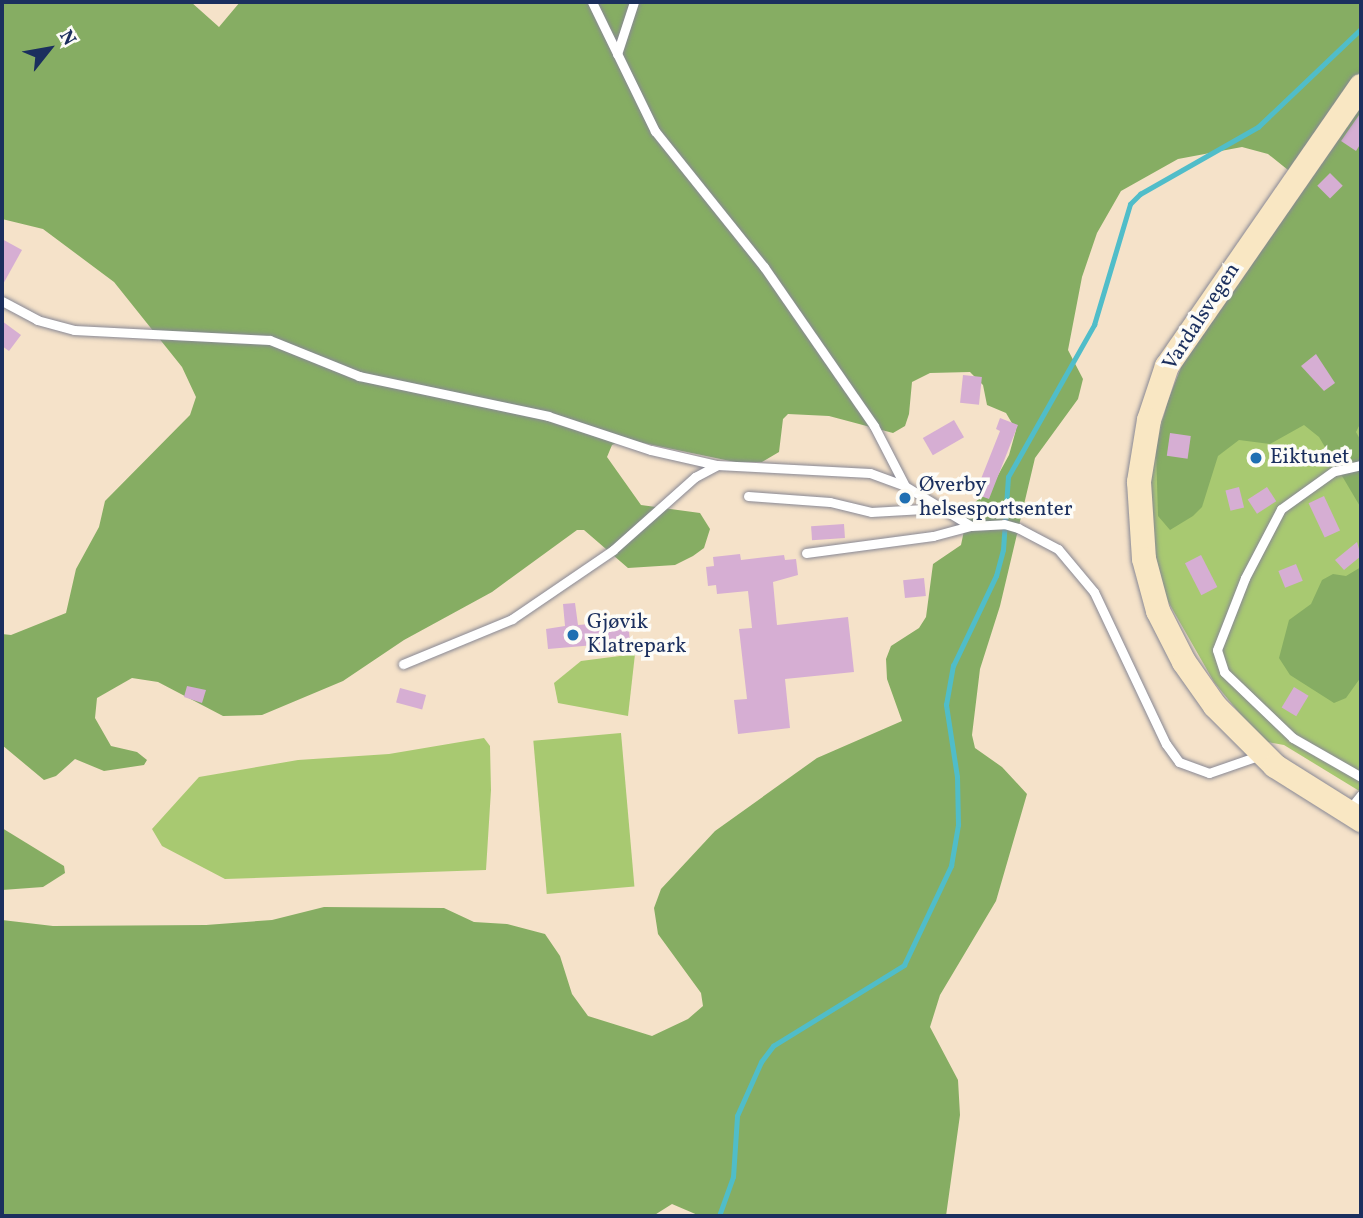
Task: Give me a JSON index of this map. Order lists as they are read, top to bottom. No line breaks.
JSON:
{"streets":{"main road":["Vardalsvegen"]},"places":["Eiktunet","Øverby helsesportsenter","Gjøvik Klatrepark"],"north":"top right"}
